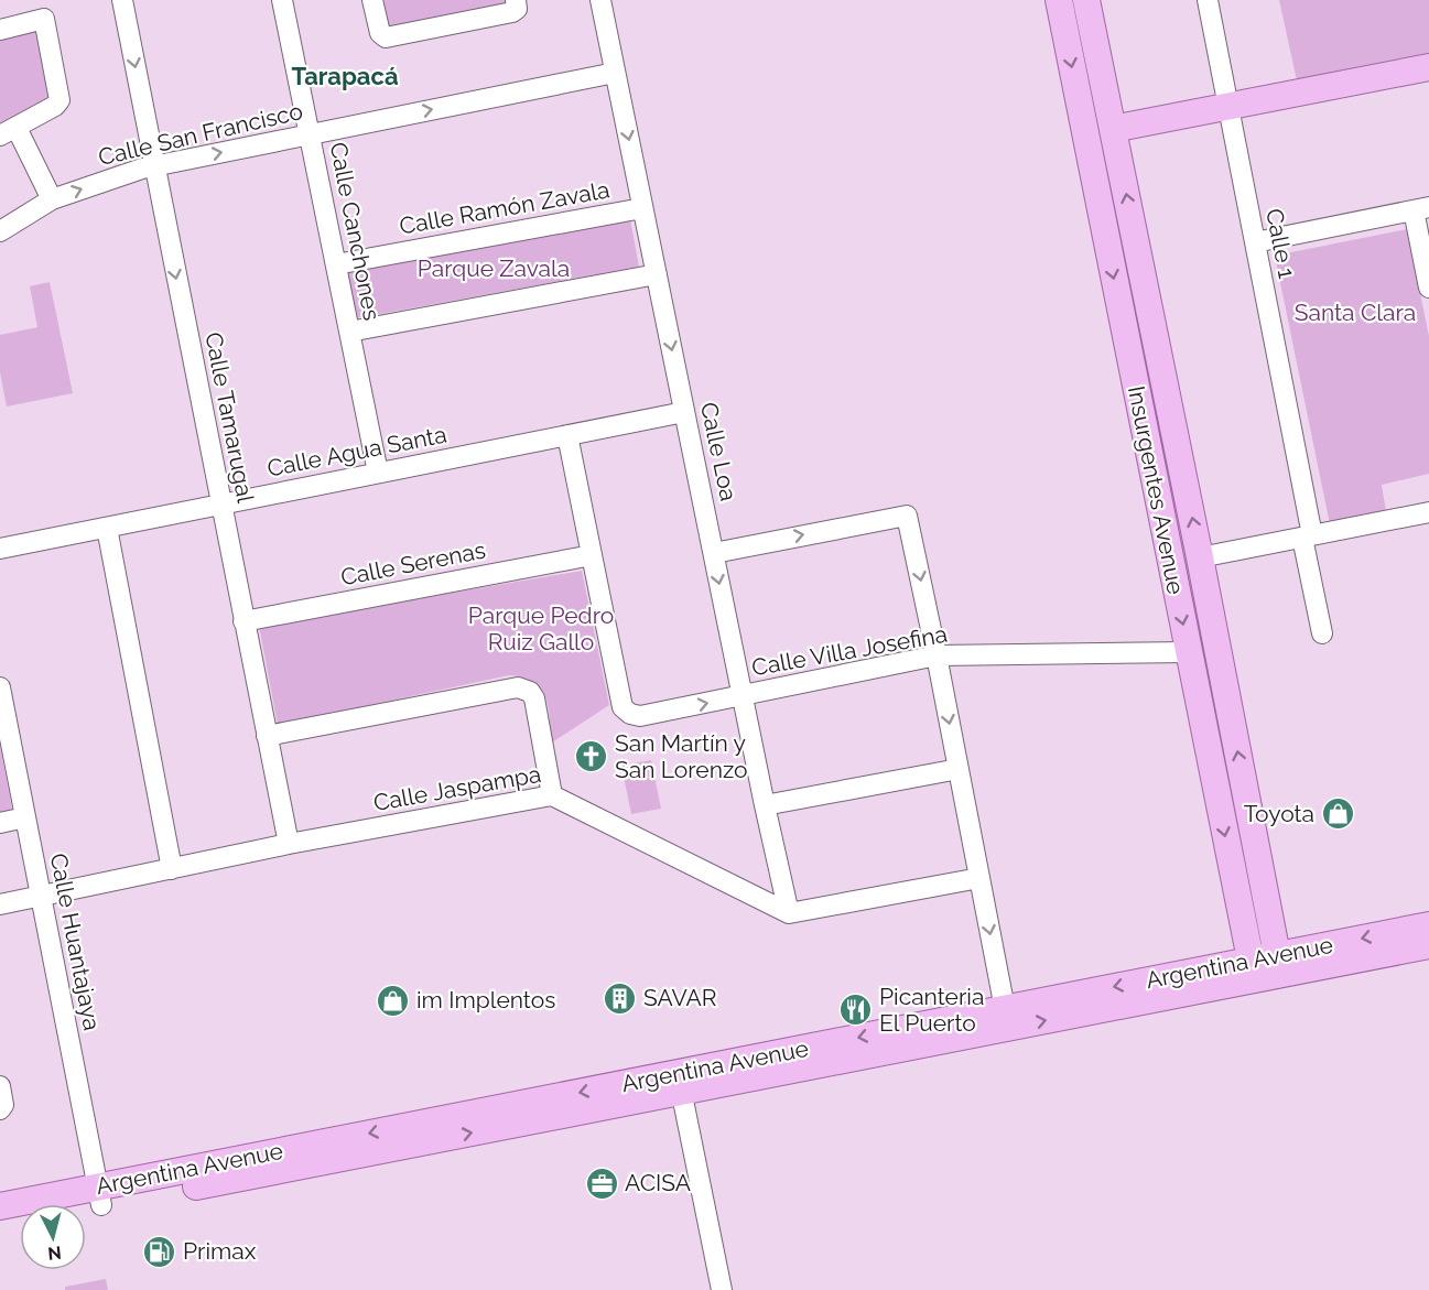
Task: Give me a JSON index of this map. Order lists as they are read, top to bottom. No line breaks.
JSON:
{"streets":{"main road":["Insurgentes Avenue","Argentina Avenue"],"street":["Calle San Francisco","Calle Ramón Zavala","Calle Canchones","Calle 1","Calle Tamarugal","Calle Agua Santa","Calle Loa","Calle Serenas","Calle Villa Josefina","Calle Jaspampa","Calle Huantajaya"]},"crossings":[["Calle San Francisco","Calle Canchones"],["Calle San Francisco","Calle Tamarugal"],["Calle San Francisco","Calle Loa"],["Calle Ramón Zavala","Calle Canchones"],["Calle Ramón Zavala","Calle Loa"],["Calle Canchones","Calle Agua Santa"],["Calle Tamarugal","Calle Agua Santa"],["Calle Tamarugal","Calle Serenas"],["Calle Tamarugal","Calle Jaspampa"],["Calle Agua Santa","Calle Loa"],["Calle Loa","Calle Villa Josefina"],["Calle Loa","Calle Jaspampa"],["Insurgentes Avenue","Calle Villa Josefina"],["Insurgentes Avenue","Argentina Avenue"],["Calle Serenas","Calle Villa Josefina"],["Calle Jaspampa","Calle Huantajaya"],["Calle Huantajaya","Argentina Avenue"]],"one_way":["Calle San Francisco","Calle Tamarugal","Calle Loa"],"districts":["Tarapacá"],"parks":["Parque Zavala","Santa Clara","Parque Pedro Ruiz Gallo"],"places":{"church":["San Martín y San Lorenzo"],"shop":["Toyota","im Implentos"],"building":["SAVAR"],"restaurant":["Picanteria El Puerto"],"office":["ACISA"],"fuel station":["Primax"]},"north":"bottom"}
